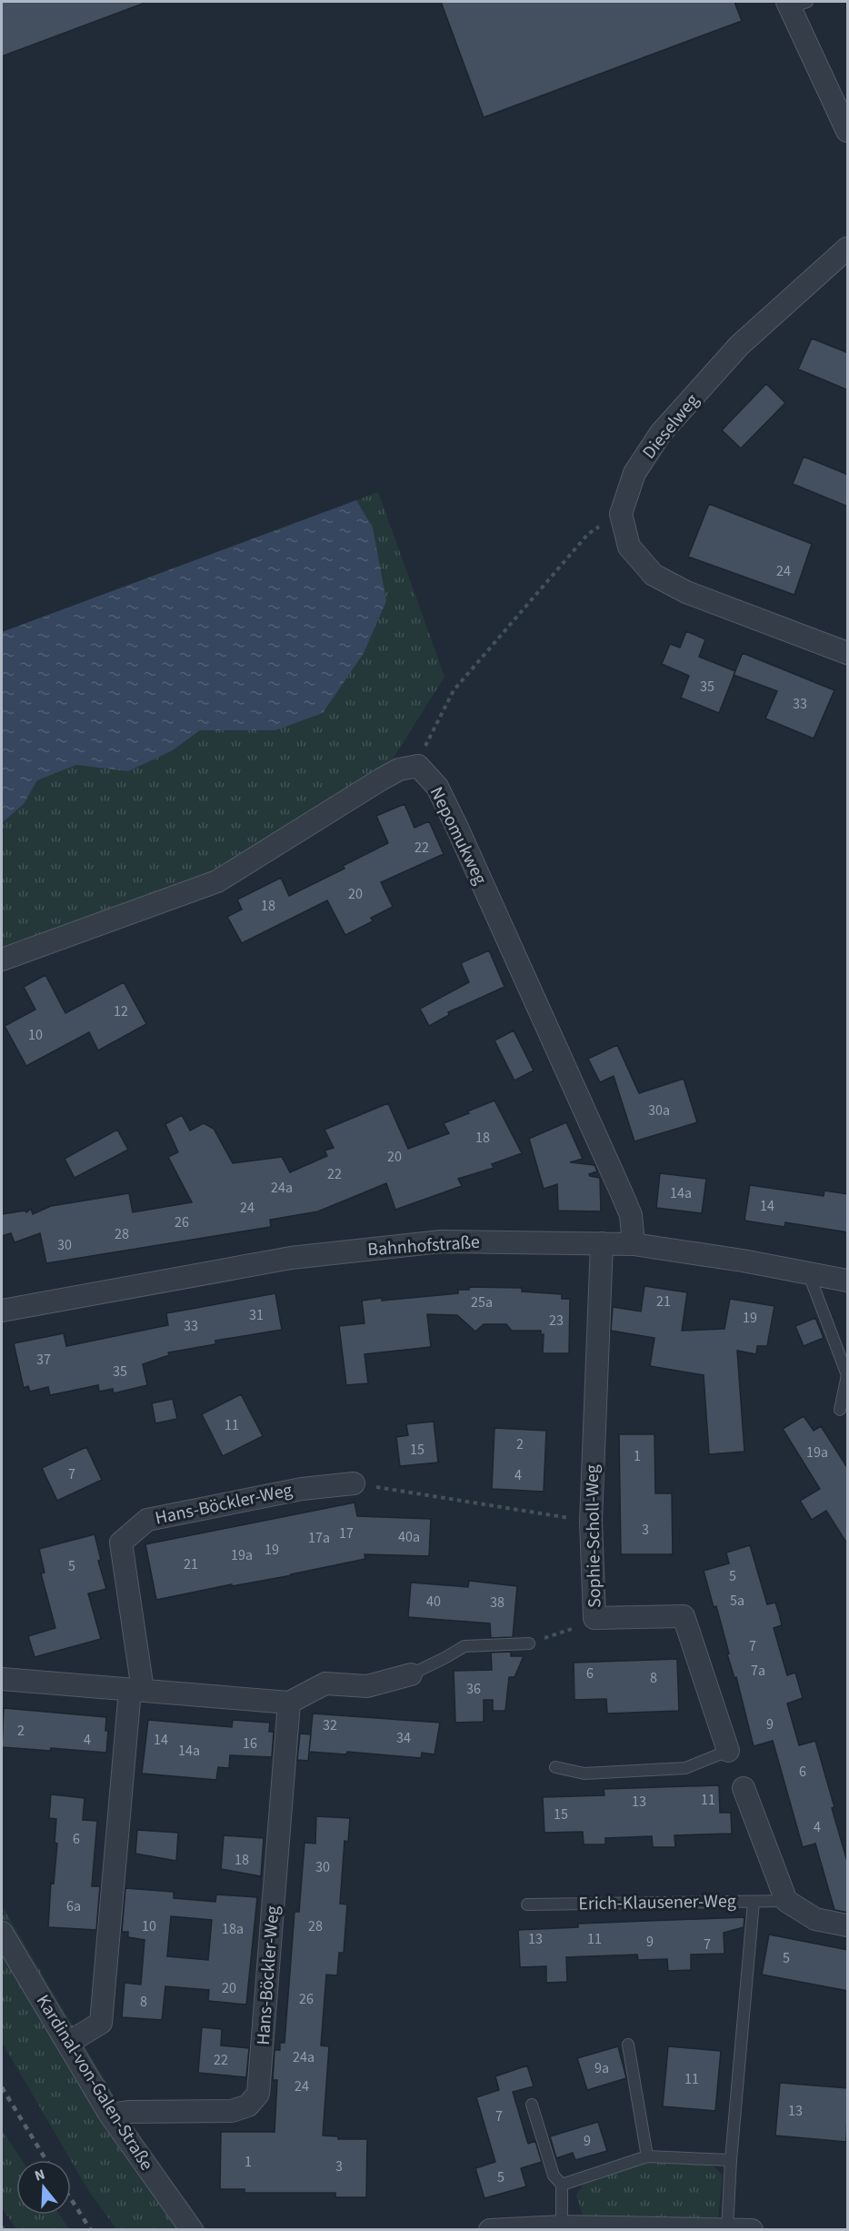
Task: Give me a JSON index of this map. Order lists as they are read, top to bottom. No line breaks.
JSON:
{"streets":{"street":["Dieselweg","Nepomukweg","Bahnhofstraße","Hans-Böckler-Weg","Sophie-Scholl-Weg","Kardinal-von-Galen-Straße"],"lane":["Erich-Klausener-Weg"]},"crossings":[["Nepomukweg","Bahnhofstraße"],["Bahnhofstraße","Sophie-Scholl-Weg"],["Hans-Böckler-Weg","Kardinal-von-Galen-Straße"]],"house_numbers":["24","35","33","22","20","18","12","10","30a","18","20","22","24a","14a","14","24","26","28","30","21","25a","31","19","23","33","37","35","11","2","15","19a","1","7","4","3","17","40a","17a","19","19a","21","5","5","5a","40","38","7","7a","6","8","36","9","32","2","34","4","14","16","14a","6","11","13","15","4","6","18","30","6a","10","28","18a","13","11","9","7","5","20","26","8","24a","22","9a","11","24","13","7","9","1","3","5"],"north":"top"}
